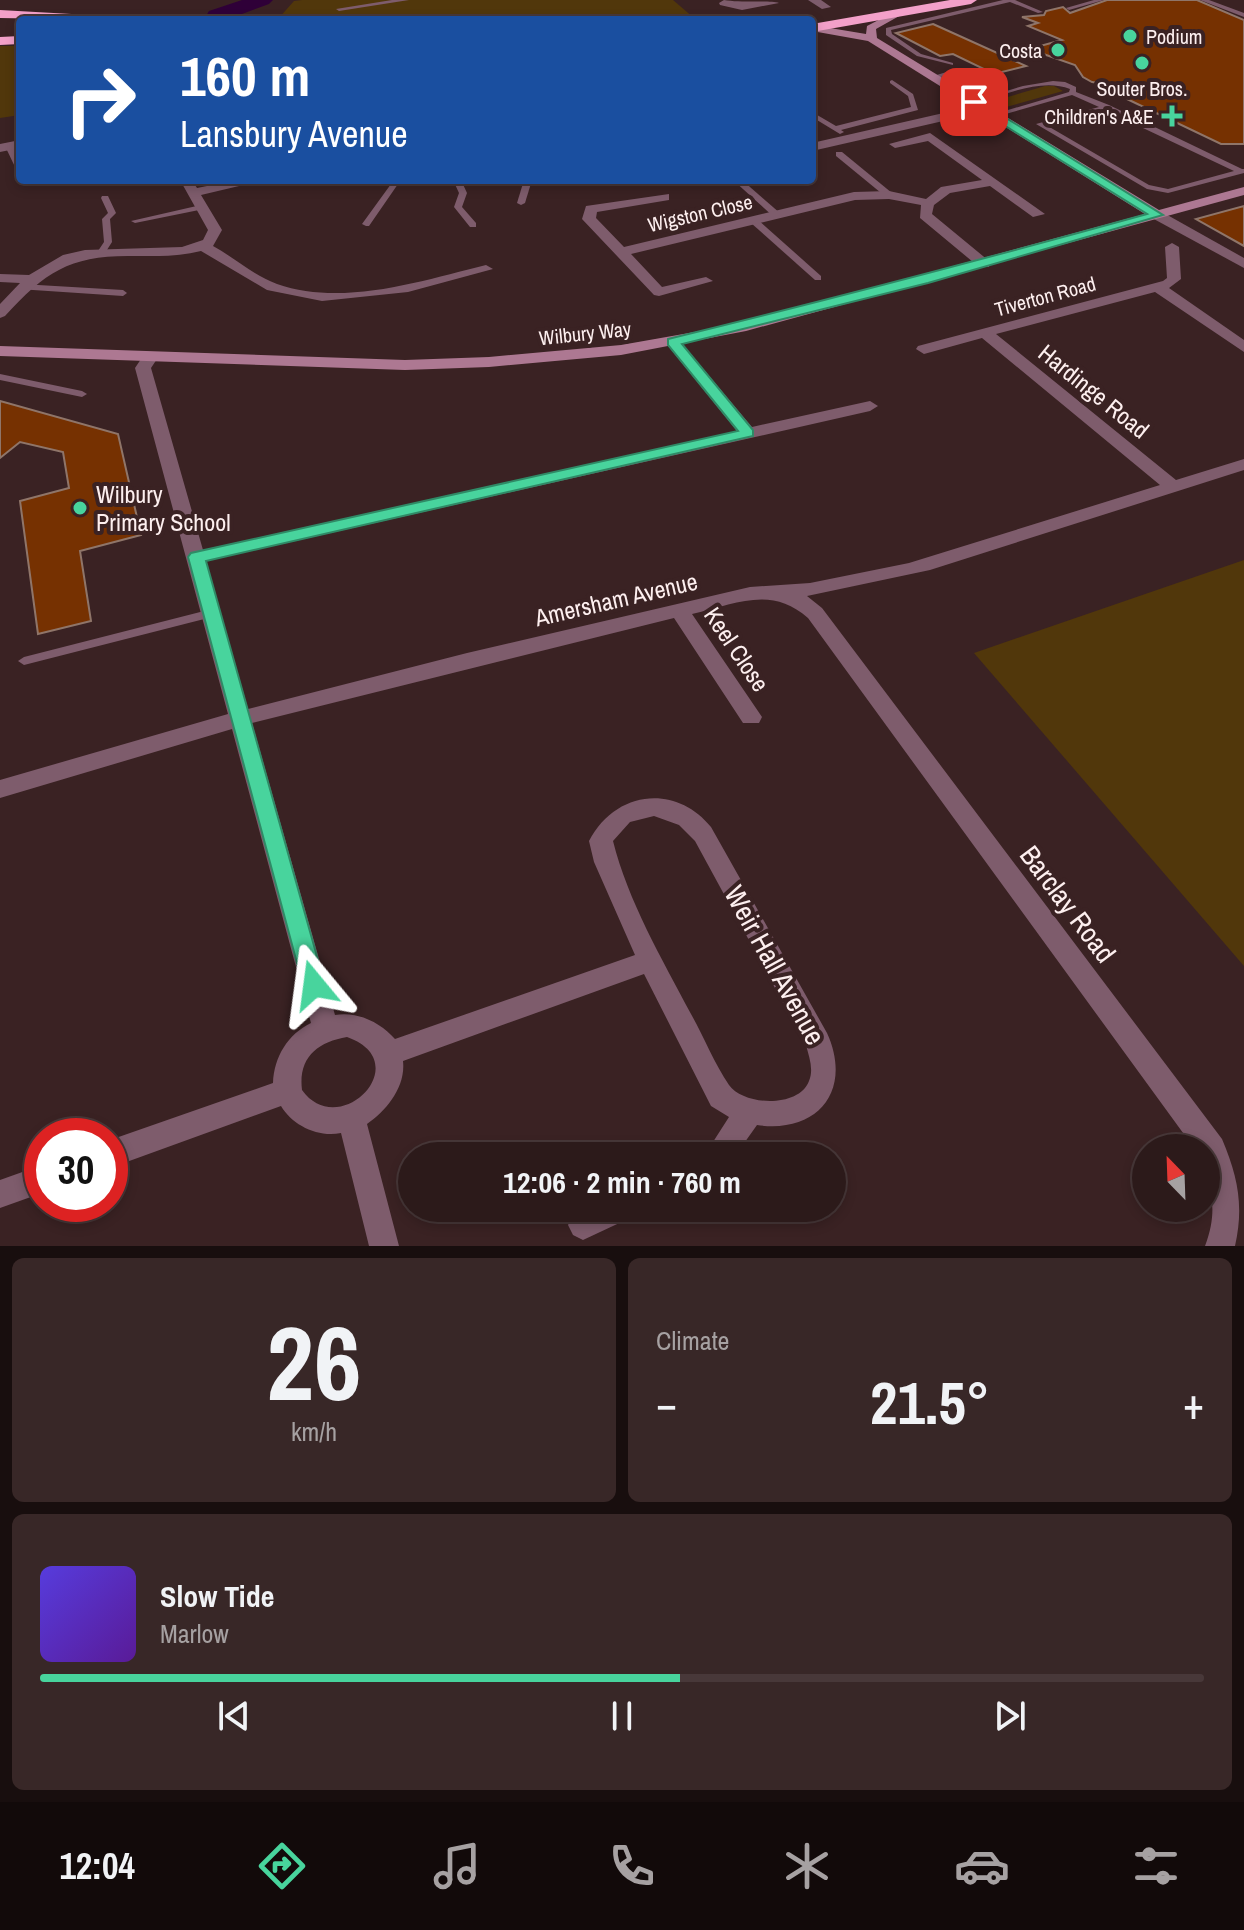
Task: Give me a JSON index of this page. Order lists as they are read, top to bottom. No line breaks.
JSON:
{"streets":{"street":["Wigston Close","Tiverton Road","Wilbury Way","Hardinge Road","Amersham Avenue","Keel Close","Barclay Road","Weir Hall Avenue"]},"crossings":[["Tiverton Road","Hardinge Road"],["Hardinge Road","Amersham Avenue"],["Amersham Avenue","Keel Close"],["Amersham Avenue","Barclay Road"]],"places":{"other":["Podium","Costa","Souter Bros.","Wilbury Primary School"],"health":["Children's A&E"]},"north":"top left","page":{"turn":["160 m","Lansbury Avenue"],"limit":"30","trip":"12:06 · 2 min · 760 m","tile":[["26","km/h"],"Climate"],"heat":["−","21.5°","+"],"song":["Slow Tide","Marlow"],"tabs":"12:04"}}
